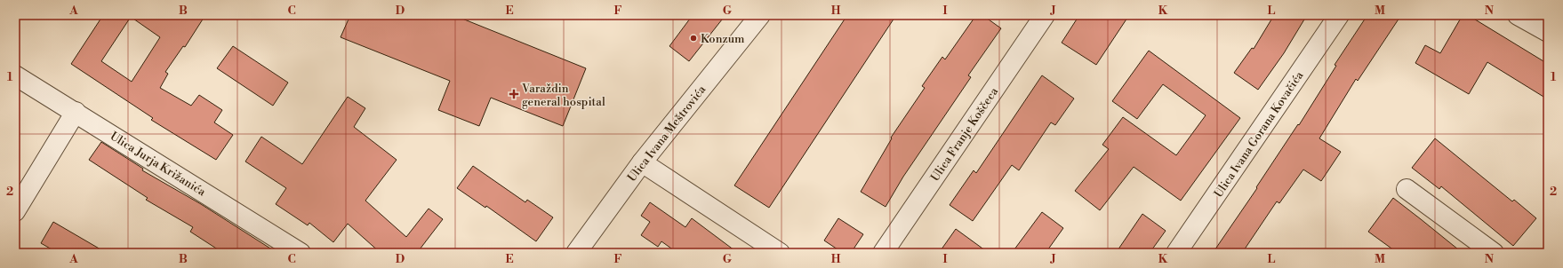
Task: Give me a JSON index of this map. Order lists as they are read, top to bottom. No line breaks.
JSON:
{"streets":{"street":["Ulica Ivana Meštrovića","Ulica Franje Koščeca","Ulica Ivana Gorana Kovačića","Ulica Jurja Križanića"]},"places":{"other":["Konzum"],"health":["Varaždin general hospital"]},"grid":{"columns":["A","B","C","D","E","F","G","H","I","J","K","L","M","N"],"rows":["1","2"]}}
